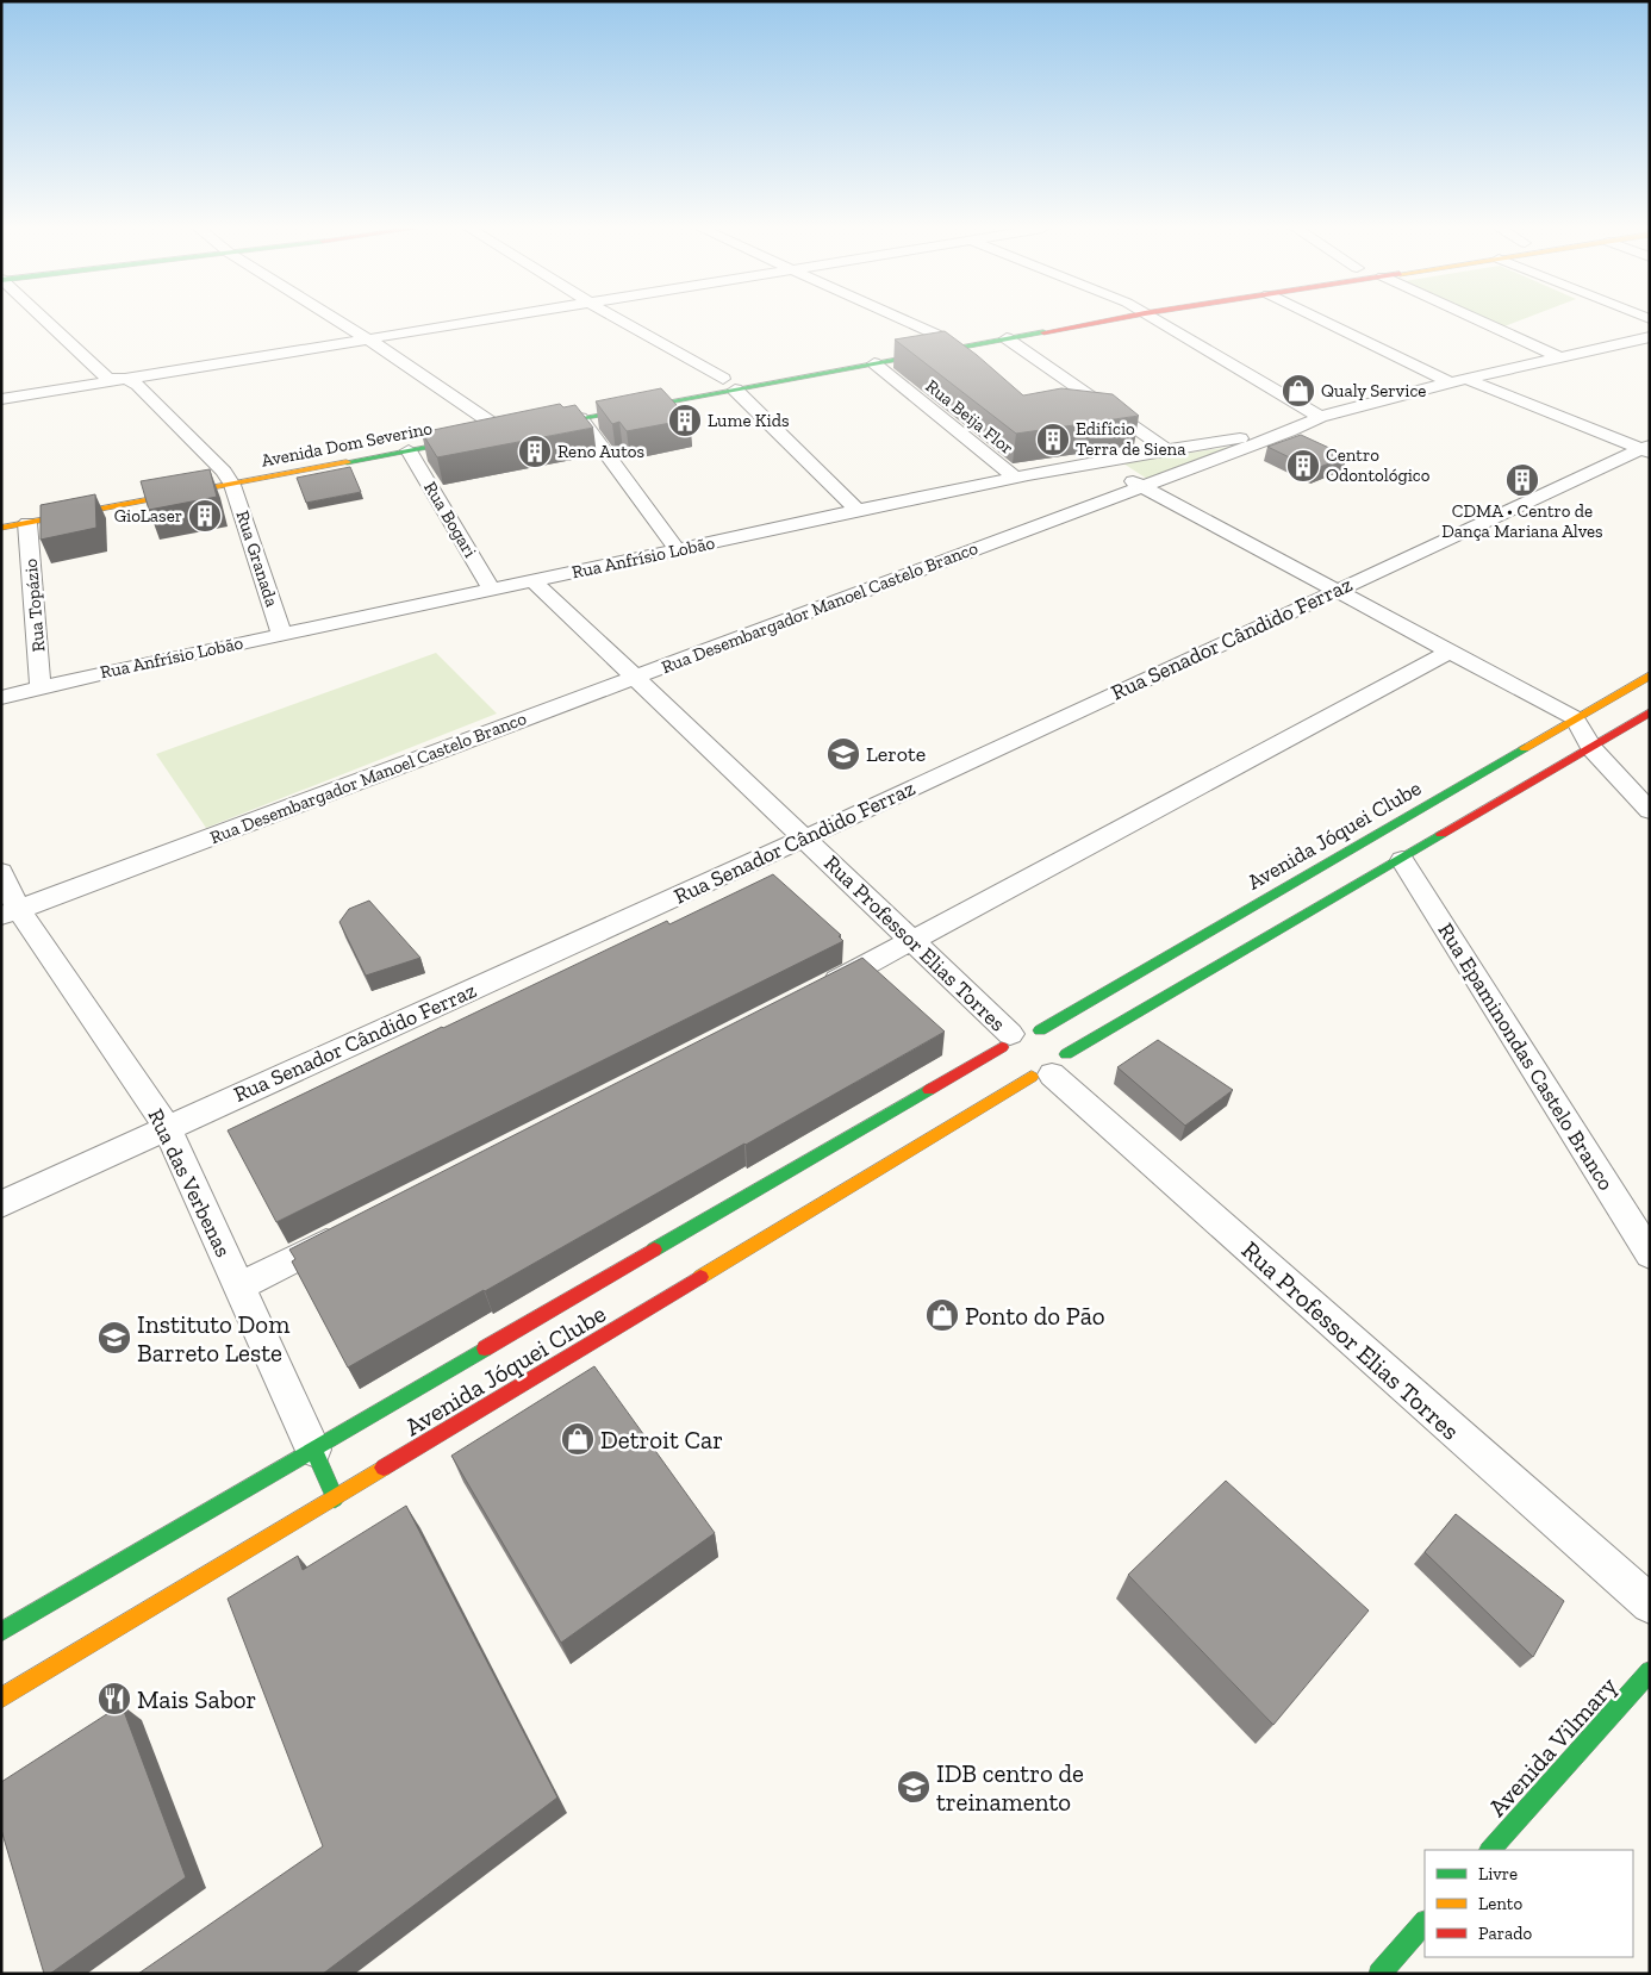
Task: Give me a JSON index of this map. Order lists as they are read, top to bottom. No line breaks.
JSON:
{"streets":{"main road":["Avenida Dom Severino","Avenida Jóquei Clube","Avenida Vilmary"],"street":["Rua Beija Flor","Rua Bogari","Rua Anfrísio Lobão","Rua Granada","Rua Topázio","Rua Desembargador Manoel Castelo Branco","Rua Senador Cândido Ferraz","Rua Professor Elias Torres","Rua Epaminondas Castelo Branco","Rua das Verbenas"]},"crossings":[["Rua Beija Flor","Rua Anfrísio Lobão"],["Avenida Dom Severino","Rua Bogari"],["Avenida Dom Severino","Rua Granada"],["Avenida Dom Severino","Rua Topázio"],["Rua Bogari","Rua Anfrísio Lobão"],["Rua Anfrísio Lobão","Rua Granada"],["Rua Anfrísio Lobão","Rua Topázio"],["Rua Anfrísio Lobão","Rua Desembargador Manoel Castelo Branco"],["Rua Anfrísio Lobão","Rua Professor Elias Torres"],["Rua Desembargador Manoel Castelo Branco","Rua Professor Elias Torres"],["Rua Desembargador Manoel Castelo Branco","Rua das Verbenas"],["Rua Senador Cândido Ferraz","Rua Professor Elias Torres"],["Rua Senador Cândido Ferraz","Rua das Verbenas"],["Avenida Jóquei Clube","Rua Professor Elias Torres"],["Avenida Jóquei Clube","Rua Epaminondas Castelo Branco"],["Avenida Jóquei Clube","Rua das Verbenas"]],"places":{"shop":["Qualy Service","Ponto do Pão","Detroit Car"],"building":["Lume Kids","Edifício Terra de Siena","Reno Autos","Centro Odontológico","CDMA • Centro de Dança Mariana Alves","GioLaser"],"school or university":["Lerote","Instituto Dom Barreto Leste","IDB centro de treinamento"],"restaurant":["Mais Sabor"]},"legend":["Livre","Lento","Parado"]}
